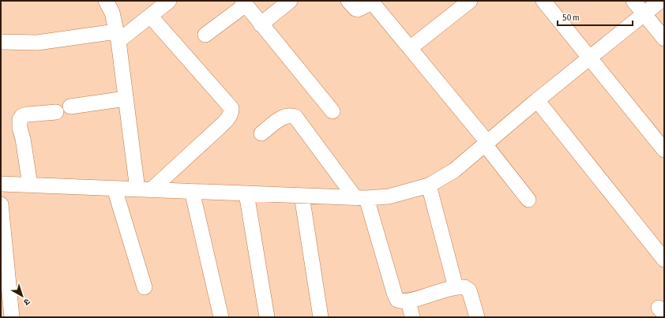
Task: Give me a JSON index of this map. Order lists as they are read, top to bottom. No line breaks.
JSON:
{"scale_bar":"50 m","north":"bottom right"}
